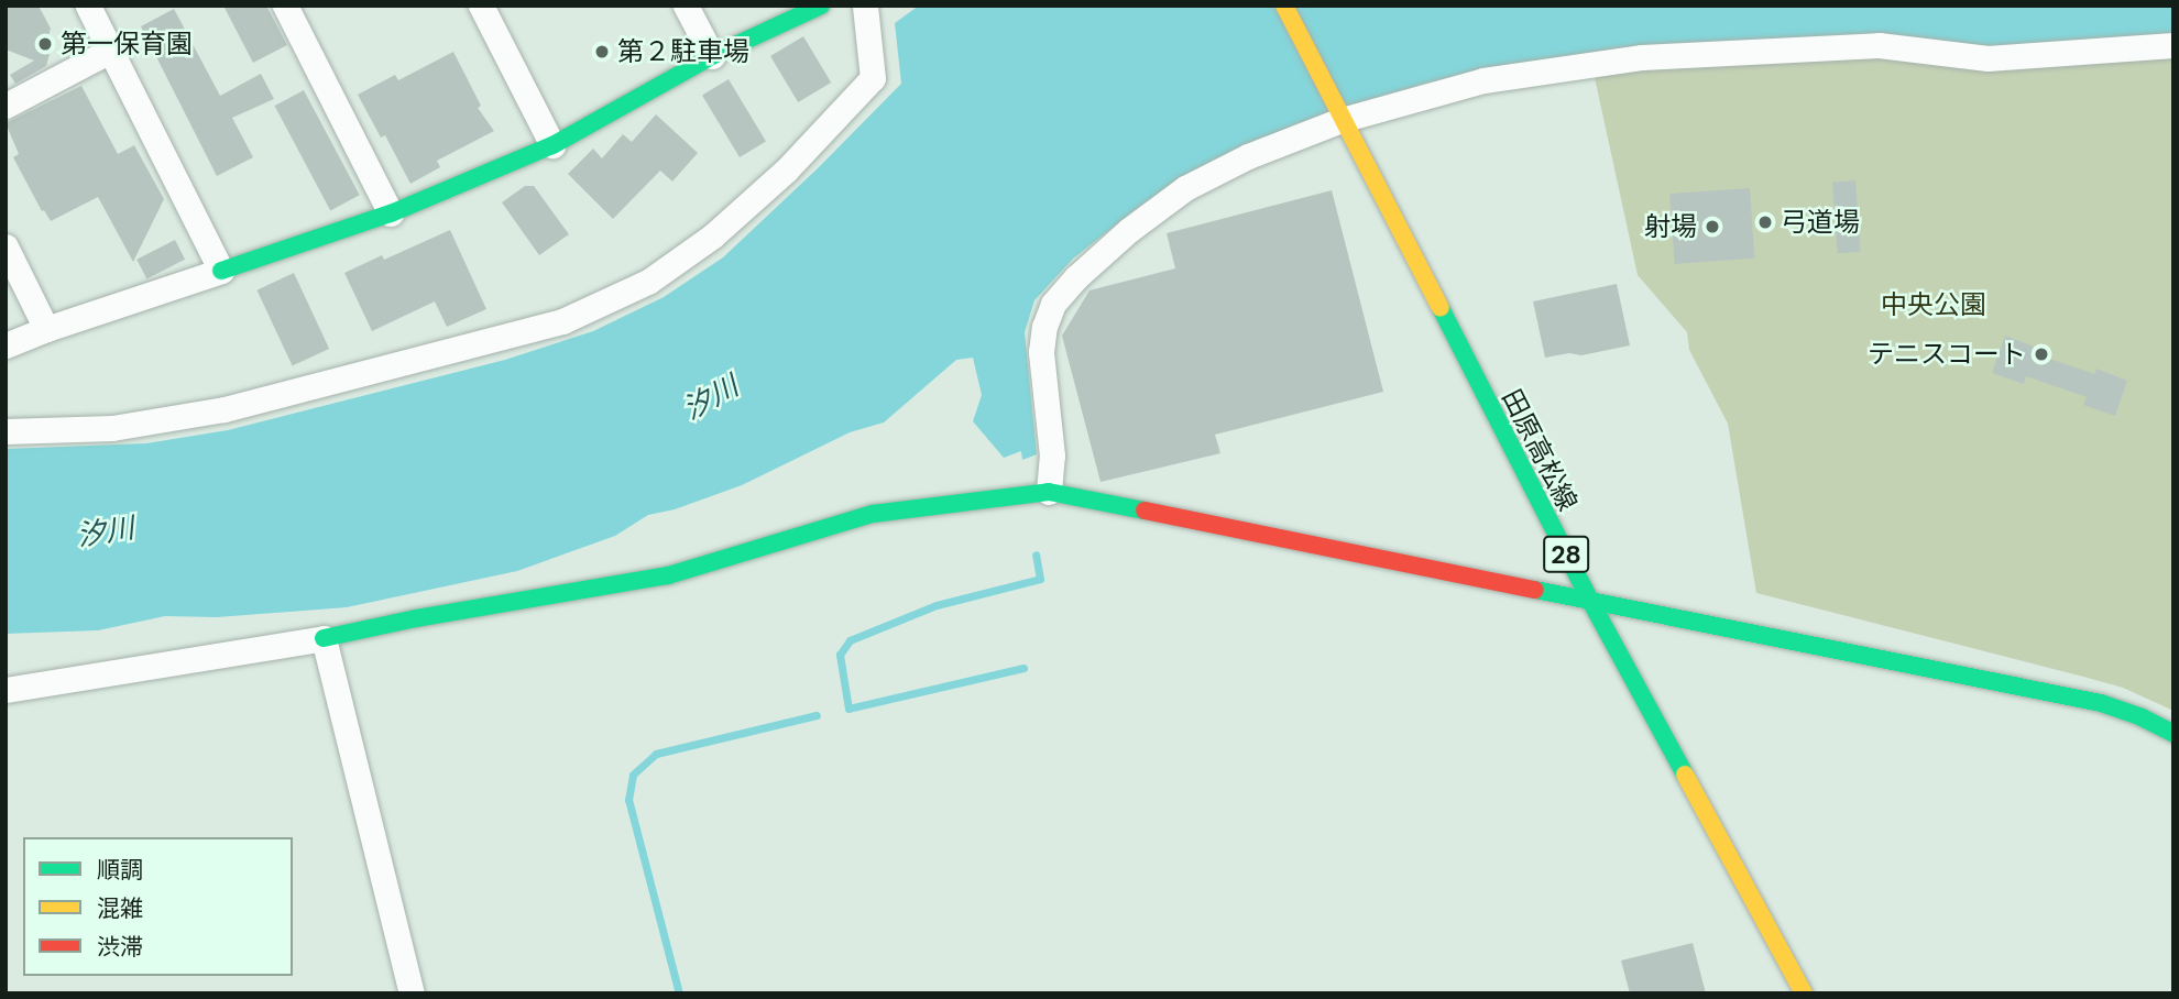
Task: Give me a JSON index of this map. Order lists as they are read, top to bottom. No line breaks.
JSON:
{"streets":{"street":["田原高松線","28"]},"water":["汐川"],"parks":["中央公園"],"places":["第一保育園","第２駐車場","弓道場","射場","テニスコート"],"legend":["順調","混雑","渋滞"]}
